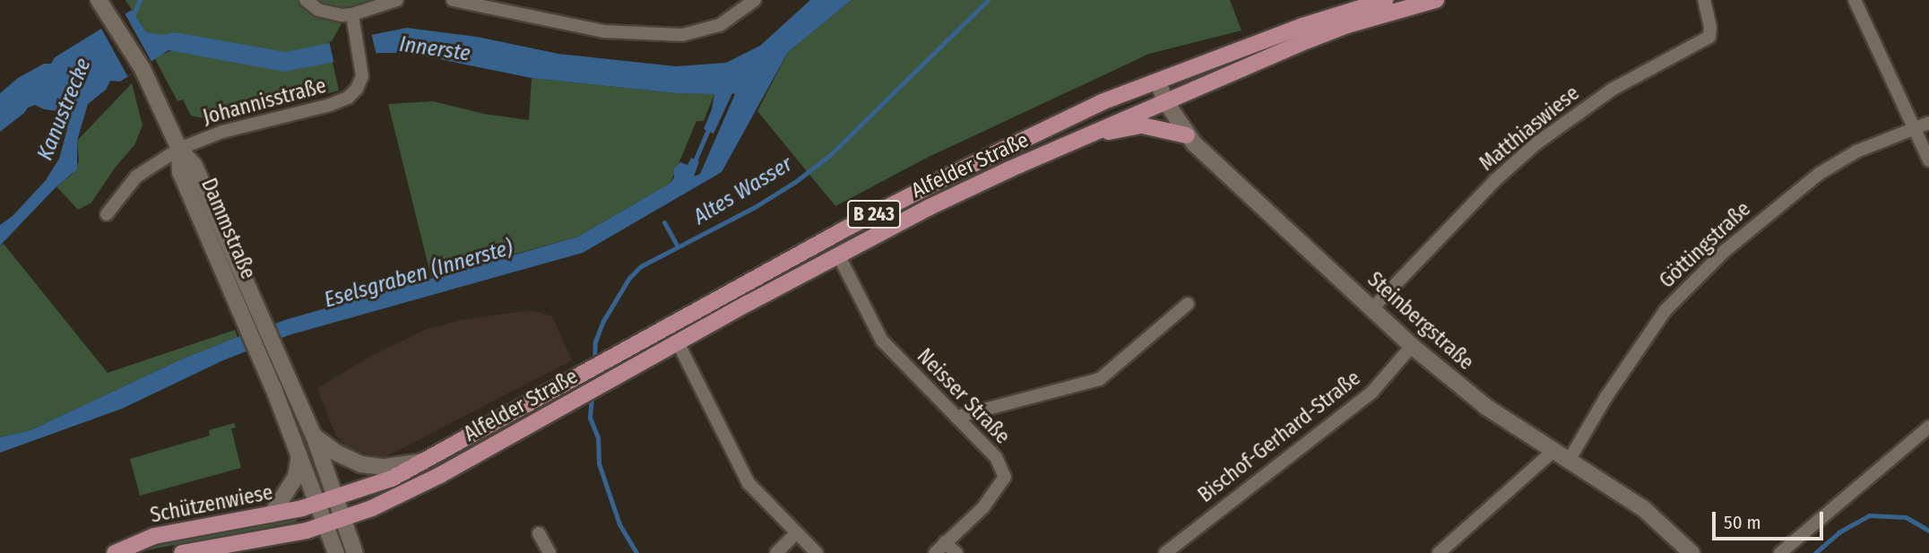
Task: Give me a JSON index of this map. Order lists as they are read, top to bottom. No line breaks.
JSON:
{"streets":{"main road":["Alfelder Straße","B 243","Schützenwiese"],"street":["Johannisstraße","Matthiaswiese","Dammstraße","Göttingstraße","Steinbergstraße","Neisser Straße","Bischof-Gerhard-Straße"]},"crossings":[["Johannisstraße","Dammstraße"],["Matthiaswiese","Steinbergstraße"],["Alfelder Straße","B 243"],["Alfelder Straße","Steinbergstraße"],["Alfelder Straße","Neisser Straße"],["Alfelder Straße","Schützenwiese"],["B 243","Steinbergstraße"],["Göttingstraße","Steinbergstraße"],["Steinbergstraße","Bischof-Gerhard-Straße"]],"water":["Innerste","Kanustrecke","Altes Wasser","Eselsgraben (Innerste)"],"scale_bar":"50 m"}
